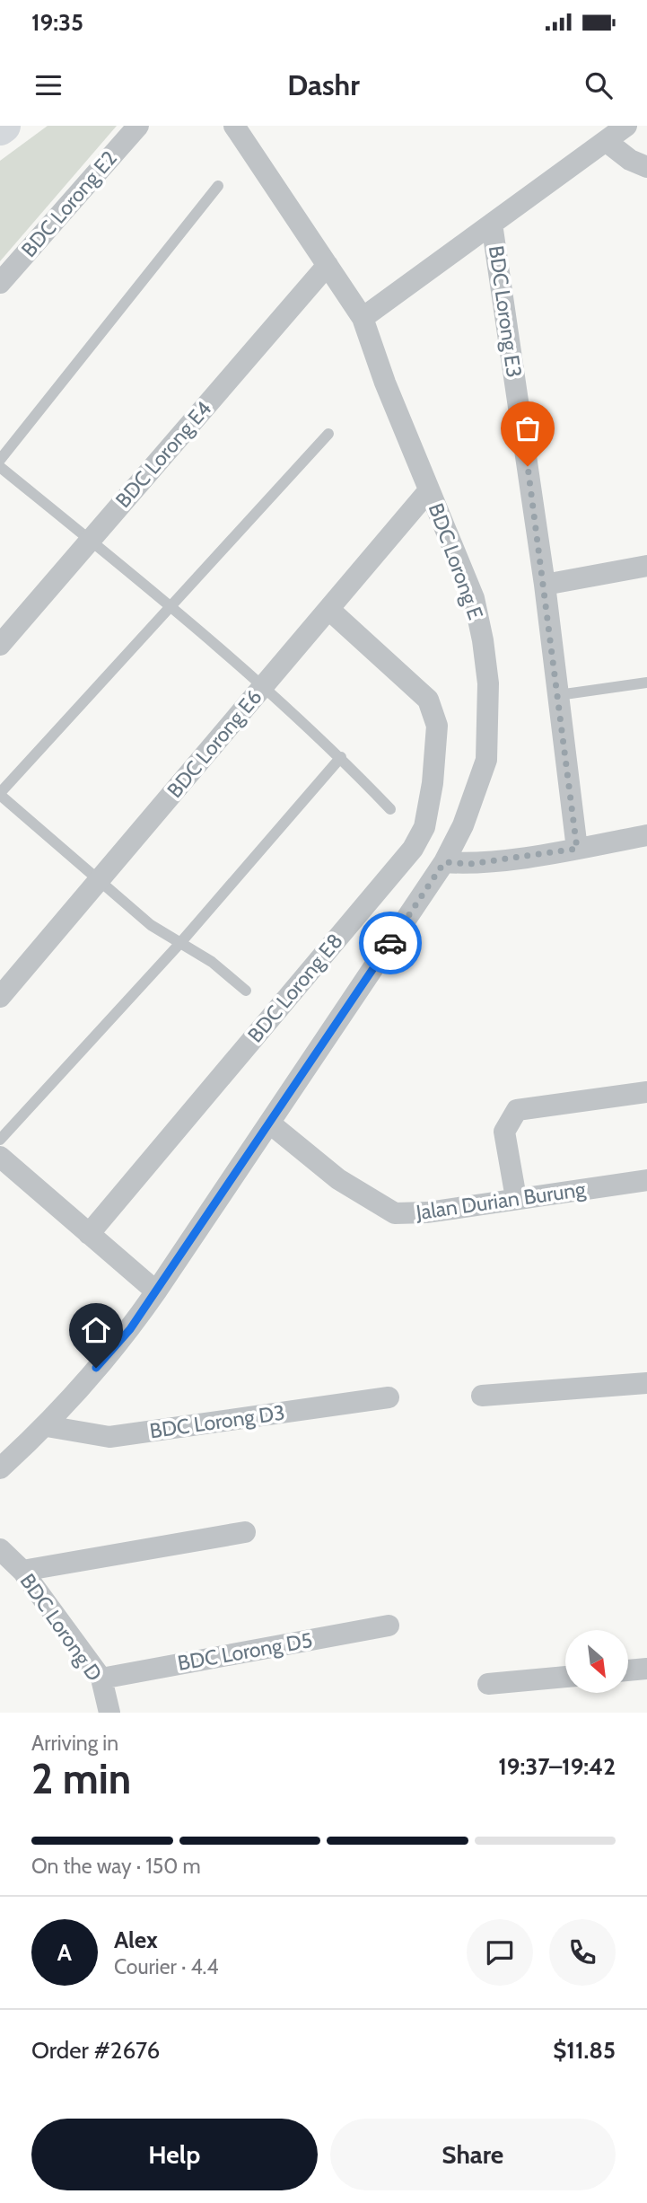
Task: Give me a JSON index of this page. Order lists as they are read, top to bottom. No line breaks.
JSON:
{"streets":{"street":["BDC Lorong E2","BDC Lorong E3","BDC Lorong E4","BDC Lorong E","BDC Lorong E6","BDC Lorong E8","Jalan Durian Burung","BDC Lorong D3","BDC Lorong D","BDC Lorong D5"]},"crossings":[["BDC Lorong E4","BDC Lorong E"],["BDC Lorong E","BDC Lorong E6"],["BDC Lorong E","Jalan Durian Burung"],["BDC Lorong E","BDC Lorong D3"],["BDC Lorong E6","BDC Lorong E8"],["BDC Lorong D","BDC Lorong D5"]],"north":"bottom right","page":{"status":"19:35","header":"Dashr","heading":["2 min","Arriving in","19:37–19:42"],"panel":["Alex","Courier · 4.4","Order #2676","$11.85"],"bar":"On the way · 150 m","round":"A","buttons":["Help","Share"]}}
